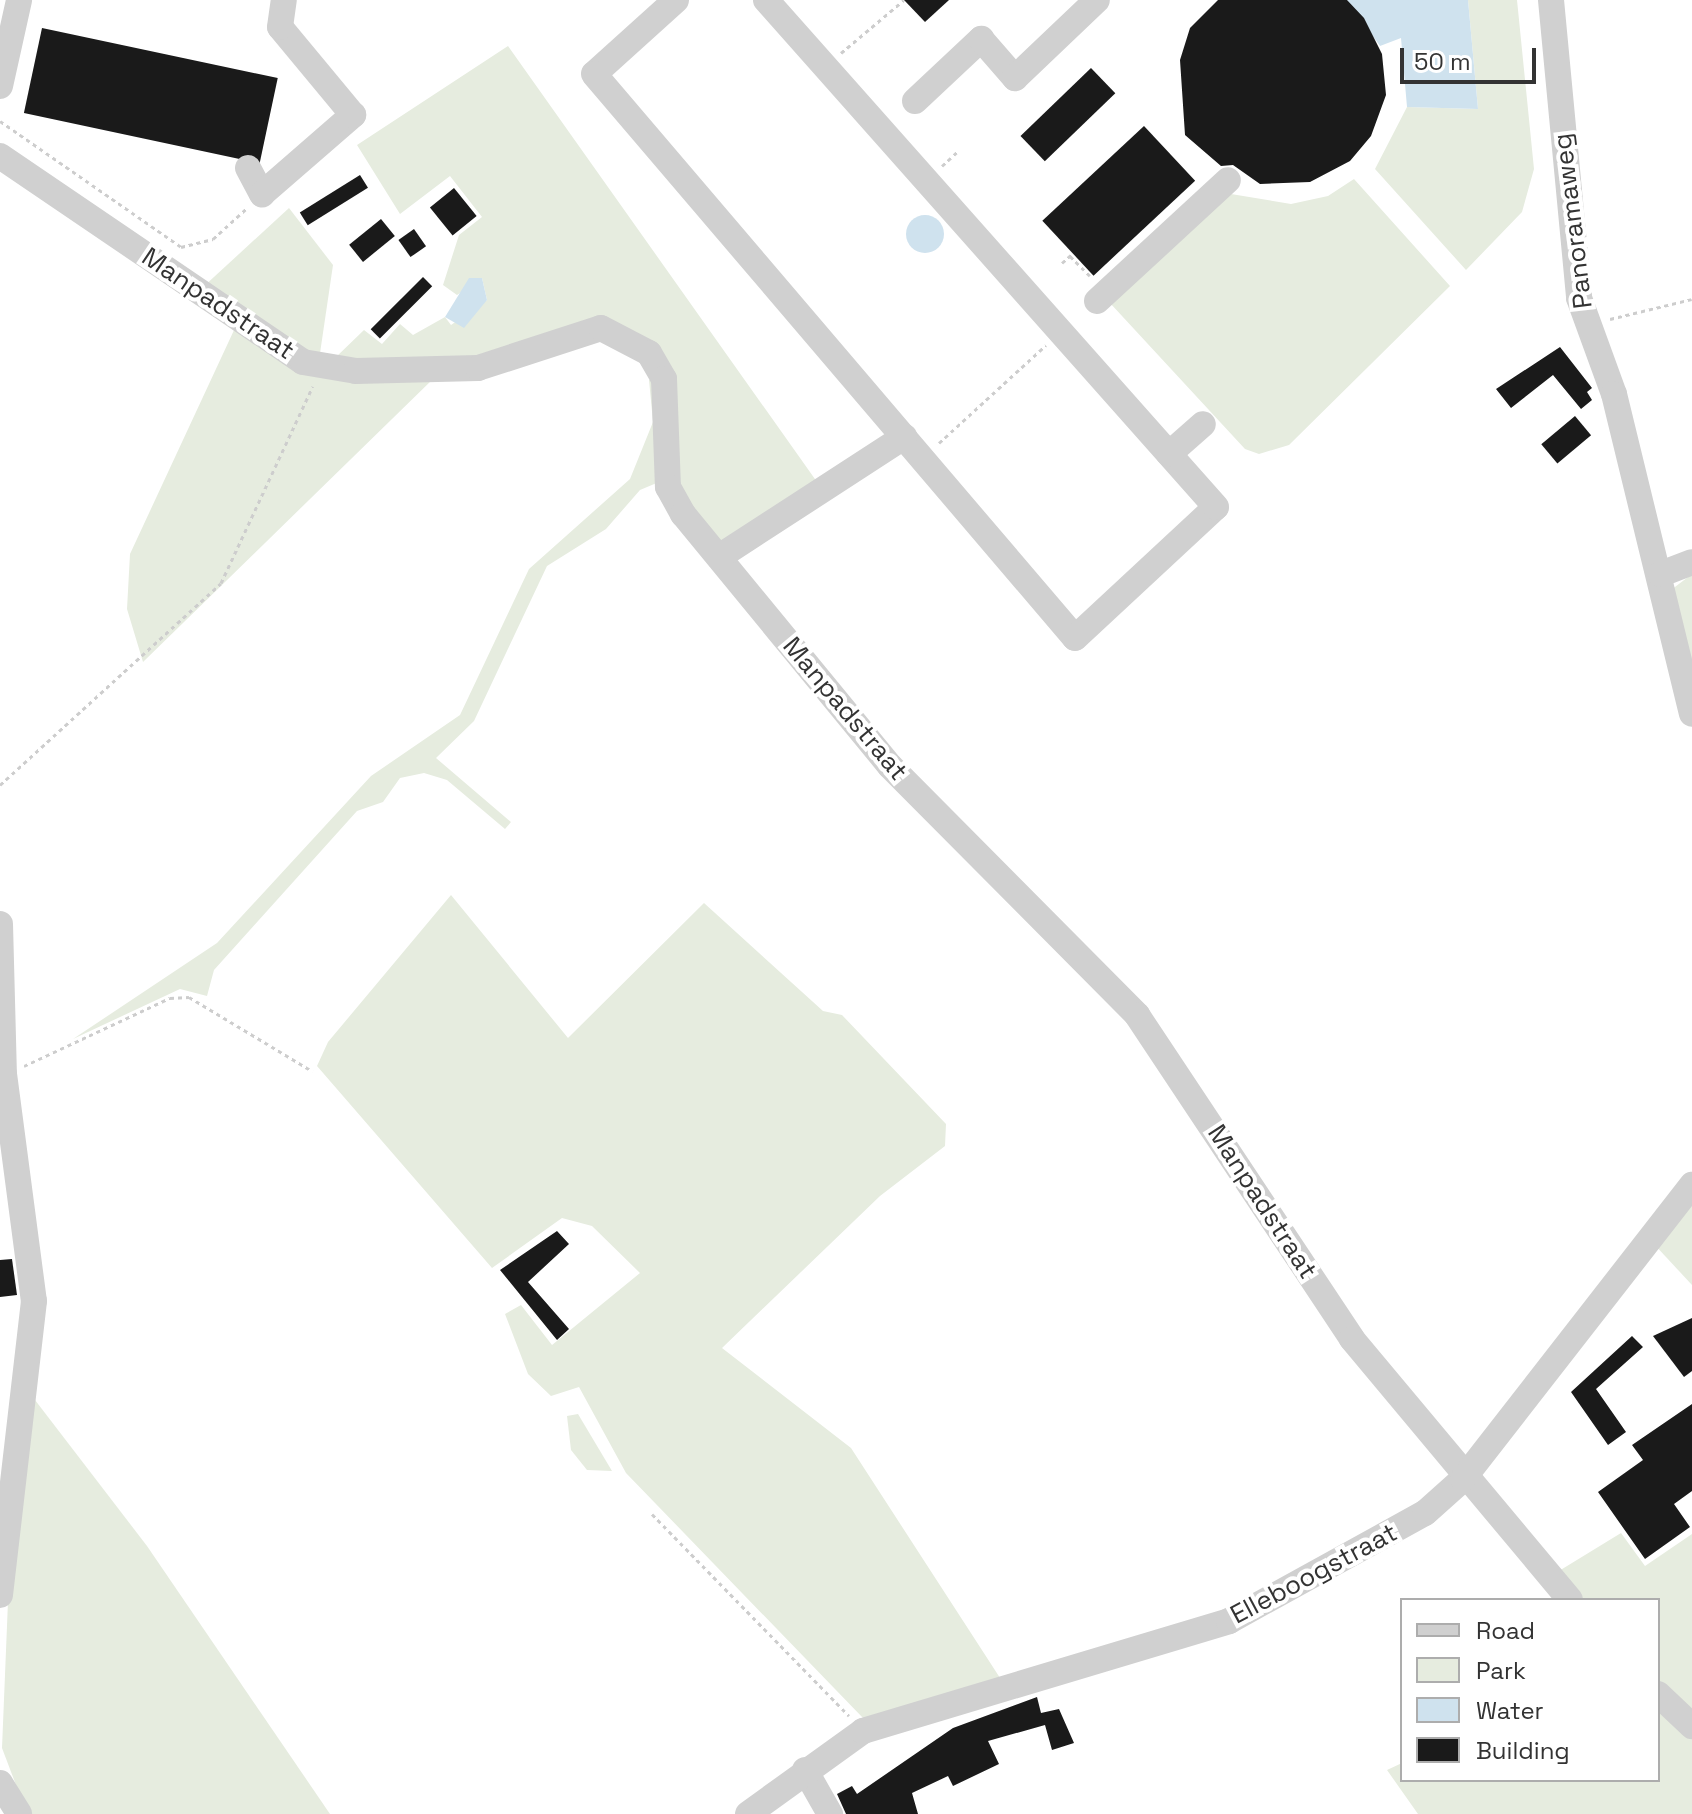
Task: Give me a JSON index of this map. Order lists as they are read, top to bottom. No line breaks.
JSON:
{"streets":{"street":["Panoramaweg","Manpadstraat","Elleboogstraat"]},"crossings":[["Manpadstraat","Elleboogstraat"]],"legend":["Road","Park","Water","Building"],"scale_bar":"50 m"}
